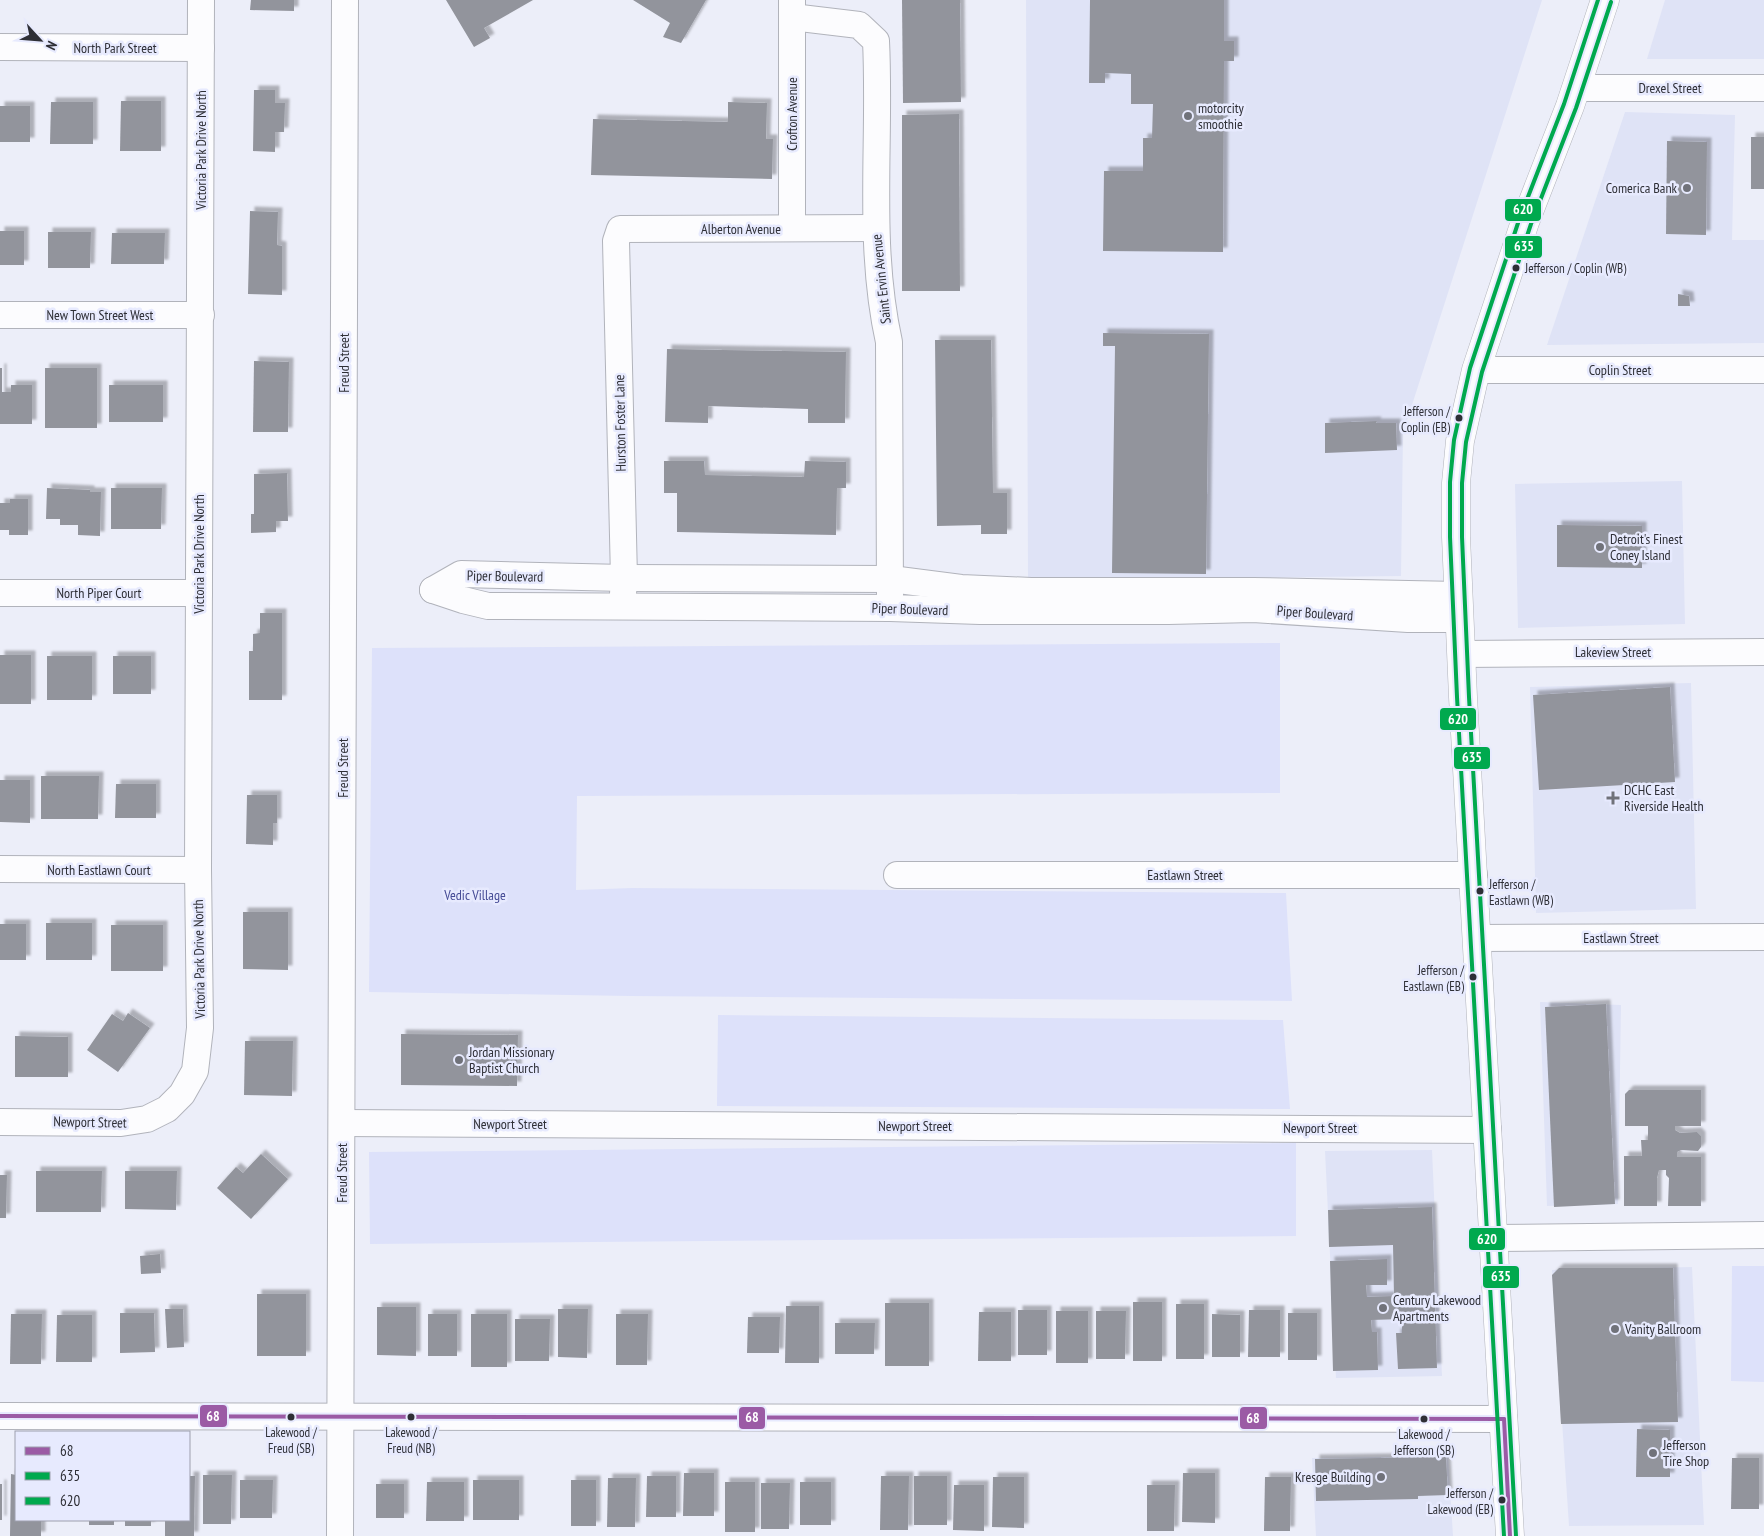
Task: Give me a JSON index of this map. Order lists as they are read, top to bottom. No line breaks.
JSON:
{"streets":{"street":["North Park Street","Drexel Street","Crofton Avenue","Victoria Park Drive North","Alberton Avenue","Saint Ervin Avenue","New Town Street West","Freud Street","Coplin Street","Hurston Foster Lane","Piper Boulevard","North Piper Court","Lakeview Street","North Eastlawn Court","Eastlawn Street","Newport Street"]},"crossings":[["North Park Street","Victoria Park Drive North"],["Crofton Avenue","Alberton Avenue"],["Crofton Avenue","Saint Ervin Avenue"],["Victoria Park Drive North","New Town Street West"],["Victoria Park Drive North","North Piper Court"],["Victoria Park Drive North","North Eastlawn Court"],["Victoria Park Drive North","Newport Street"],["Alberton Avenue","Saint Ervin Avenue"],["Alberton Avenue","Hurston Foster Lane"],["Saint Ervin Avenue","Piper Boulevard"],["Freud Street","Newport Street"],["Hurston Foster Lane","Piper Boulevard"]],"parks":["Vedic Village"],"places":{"other":["motorcity smoothie","Comerica Bank","Jefferson / Coplin (WB)","Jefferson / Coplin (EB)","Detroit's Finest Coney Island","Jefferson / Eastlawn (WB)","Jefferson / Eastlawn (EB)","Jordan Missionary Baptist Church","Century Lakewood Apartments","Vanity Ballroom","Lakewood / Freud (SB)","Lakewood / Freud (NB)","Lakewood / Jefferson (SB)","Jefferson Tire Shop","Kresge Building","Jefferson / Lakewood (EB)"],"health":["DCHC East Riverside Health"]},"lines":["transit line 620","transit line 635","transit line 68"],"legend":["68","635","620"],"north":"bottom right"}
